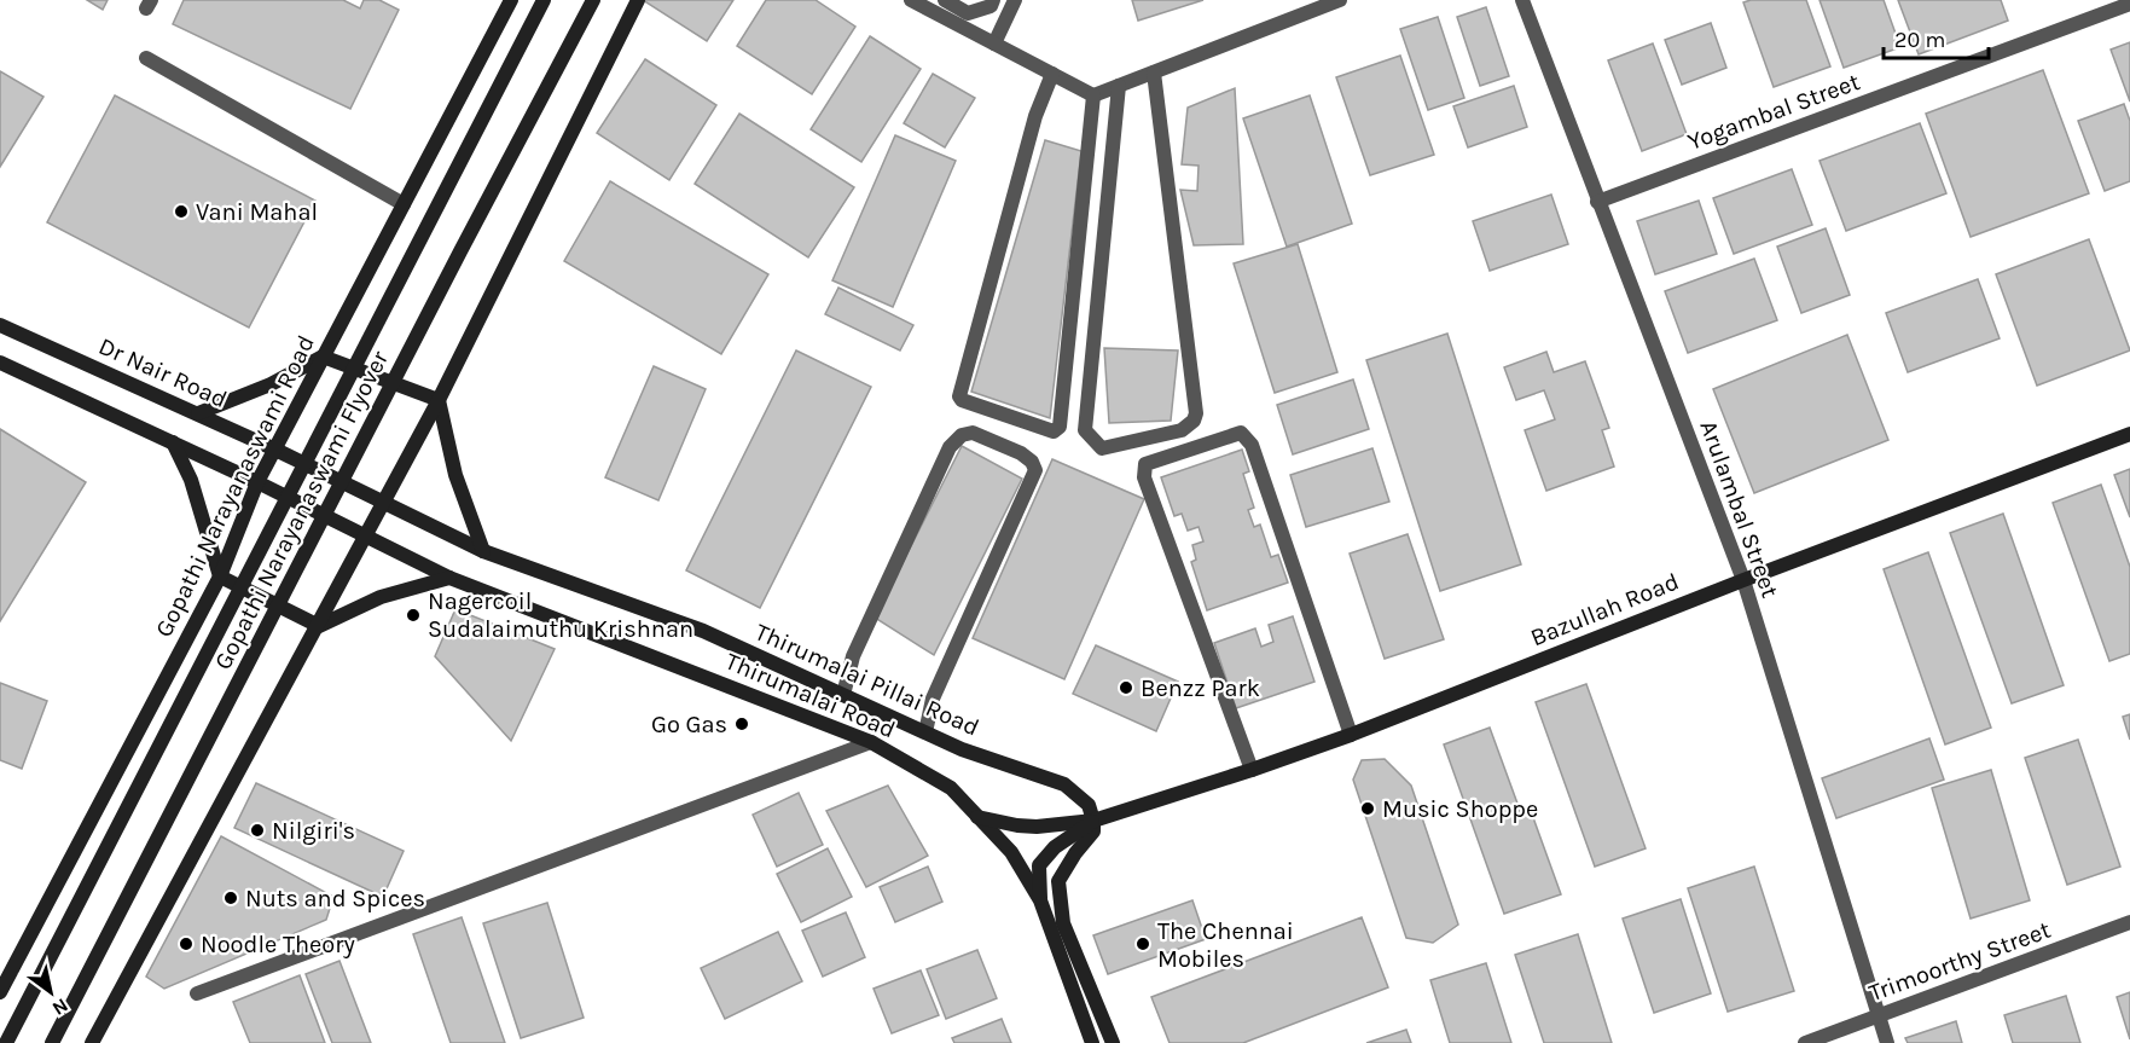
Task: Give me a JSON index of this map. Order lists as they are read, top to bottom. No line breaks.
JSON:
{"streets":{"main road":["Dr Nair Road","Gopathi Narayanaswami Road","Gopathi Narayanaswami Flyover","Bazullah Road","Thirumalai Pillai Road","Thirumalai Road"],"street":["Yogambal Street","Arulambal Street","Trimoorthy Street"]},"crossings":[["Yogambal Street","Arulambal Street"],["Dr Nair Road","Gopathi Narayanaswami Road"],["Dr Nair Road","Thirumalai Pillai Road"],["Gopathi Narayanaswami Road","Thirumalai Road"],["Arulambal Street","Bazullah Road"],["Arulambal Street","Trimoorthy Street"],["Bazullah Road","Thirumalai Pillai Road"]],"places":["Vani Mahal","Nagercoil Sudalaimuthu Krishnan","Benzz Park","Go Gas","Music Shoppe","Nilgiri's","Nuts and Spices","Noodle Theory","The Chennai Mobiles"],"scale_bar":"20 m","north":"bottom right"}
